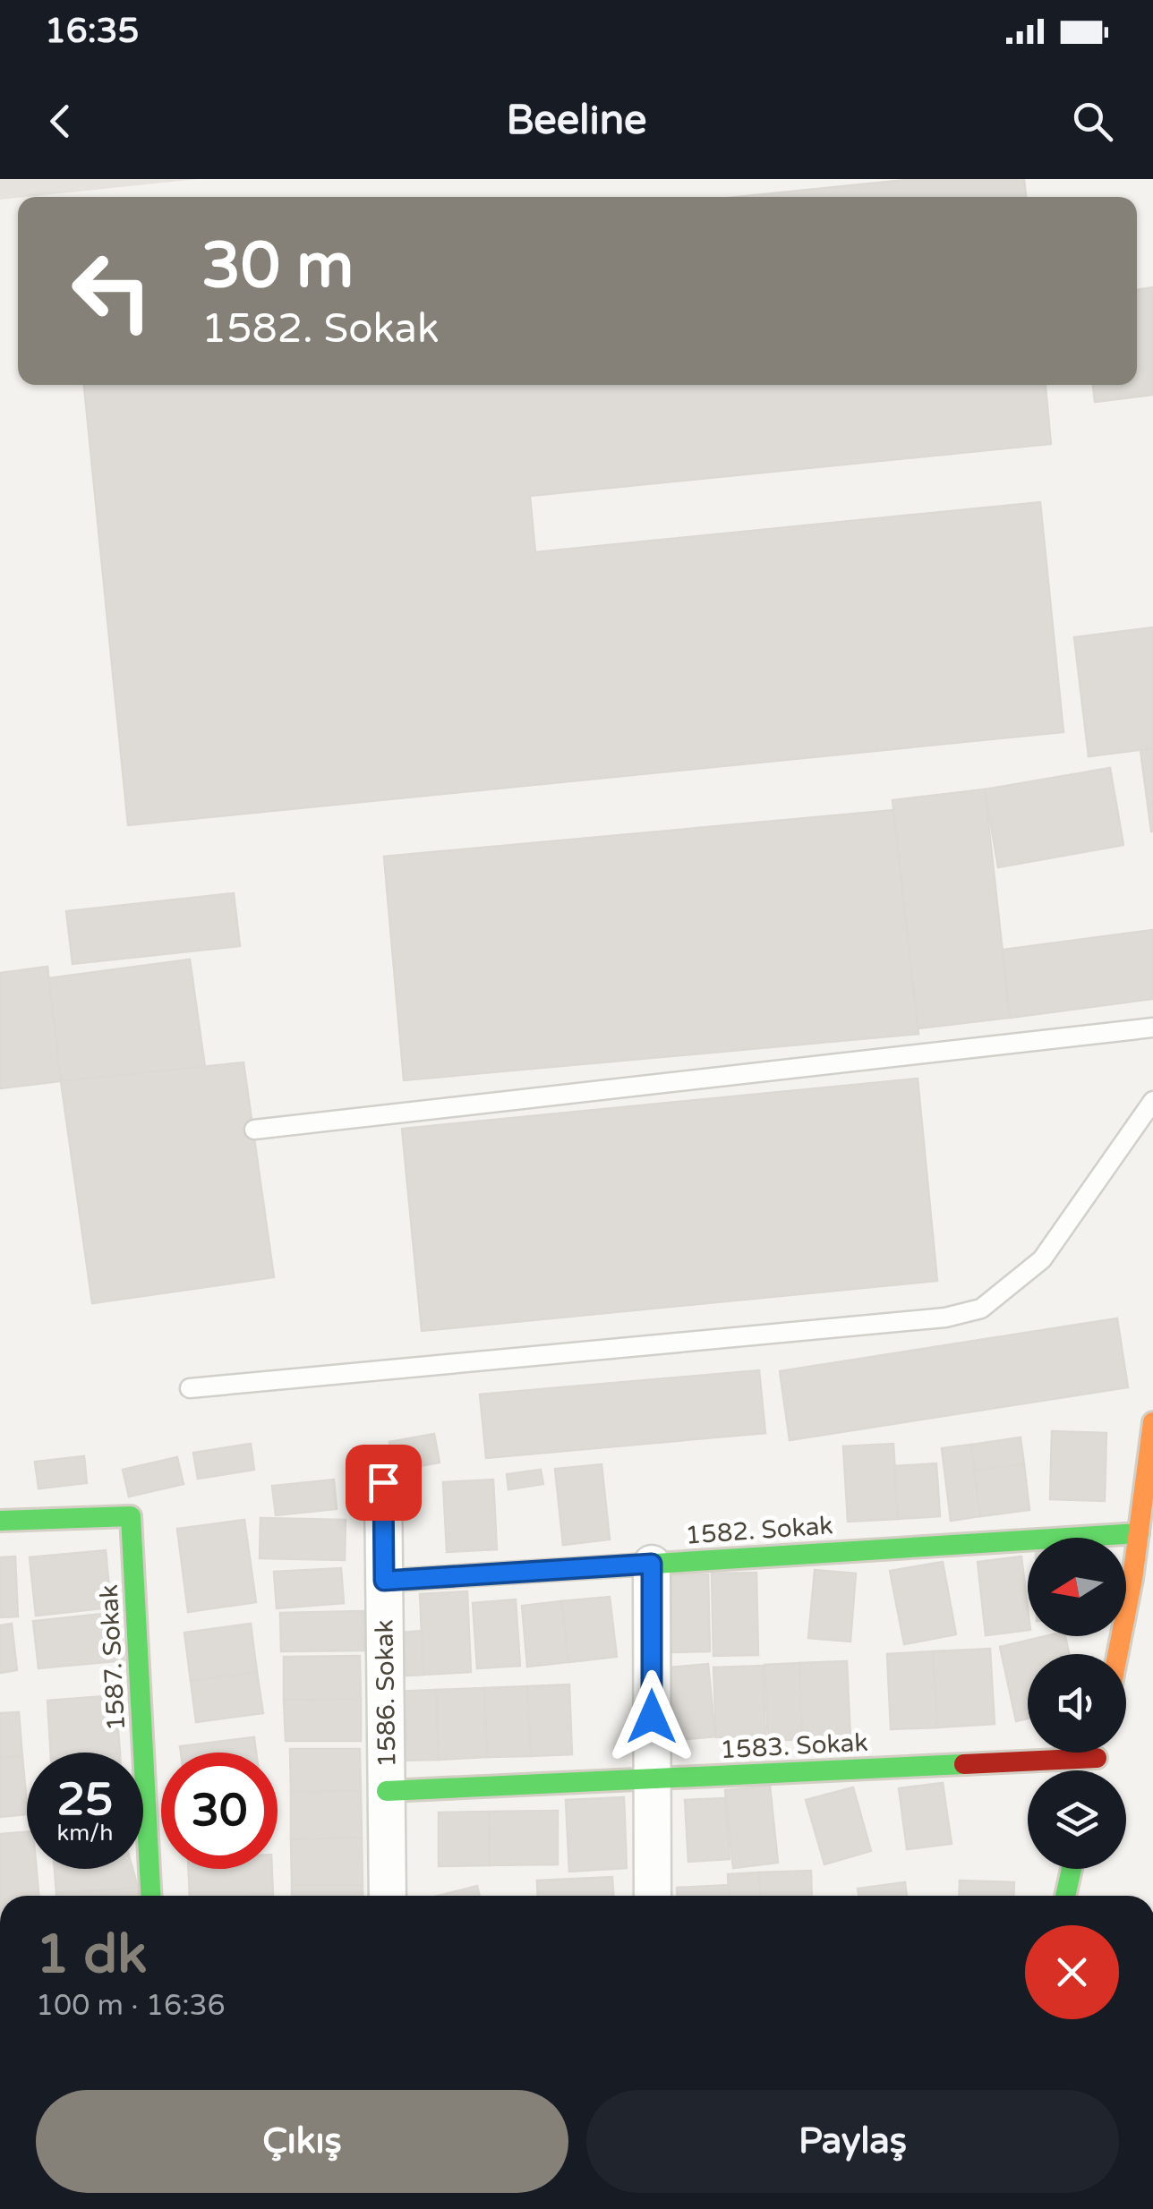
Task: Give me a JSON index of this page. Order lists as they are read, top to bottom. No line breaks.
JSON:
{"streets":{"street":["1582. Sokak","1587. Sokak","1586. Sokak","1583. Sokak"]},"crossings":[["1582. Sokak","1586. Sokak"],["1586. Sokak","1583. Sokak"]],"north":"left","page":{"status":"16:35","header":"Beeline","turn":["30 m","1582. Sokak"],"speed":"25 km/h","limit":"30","heading":["1 dk","100 m · 16:36"],"buttons":["Çıkış","Paylaş"]}}
